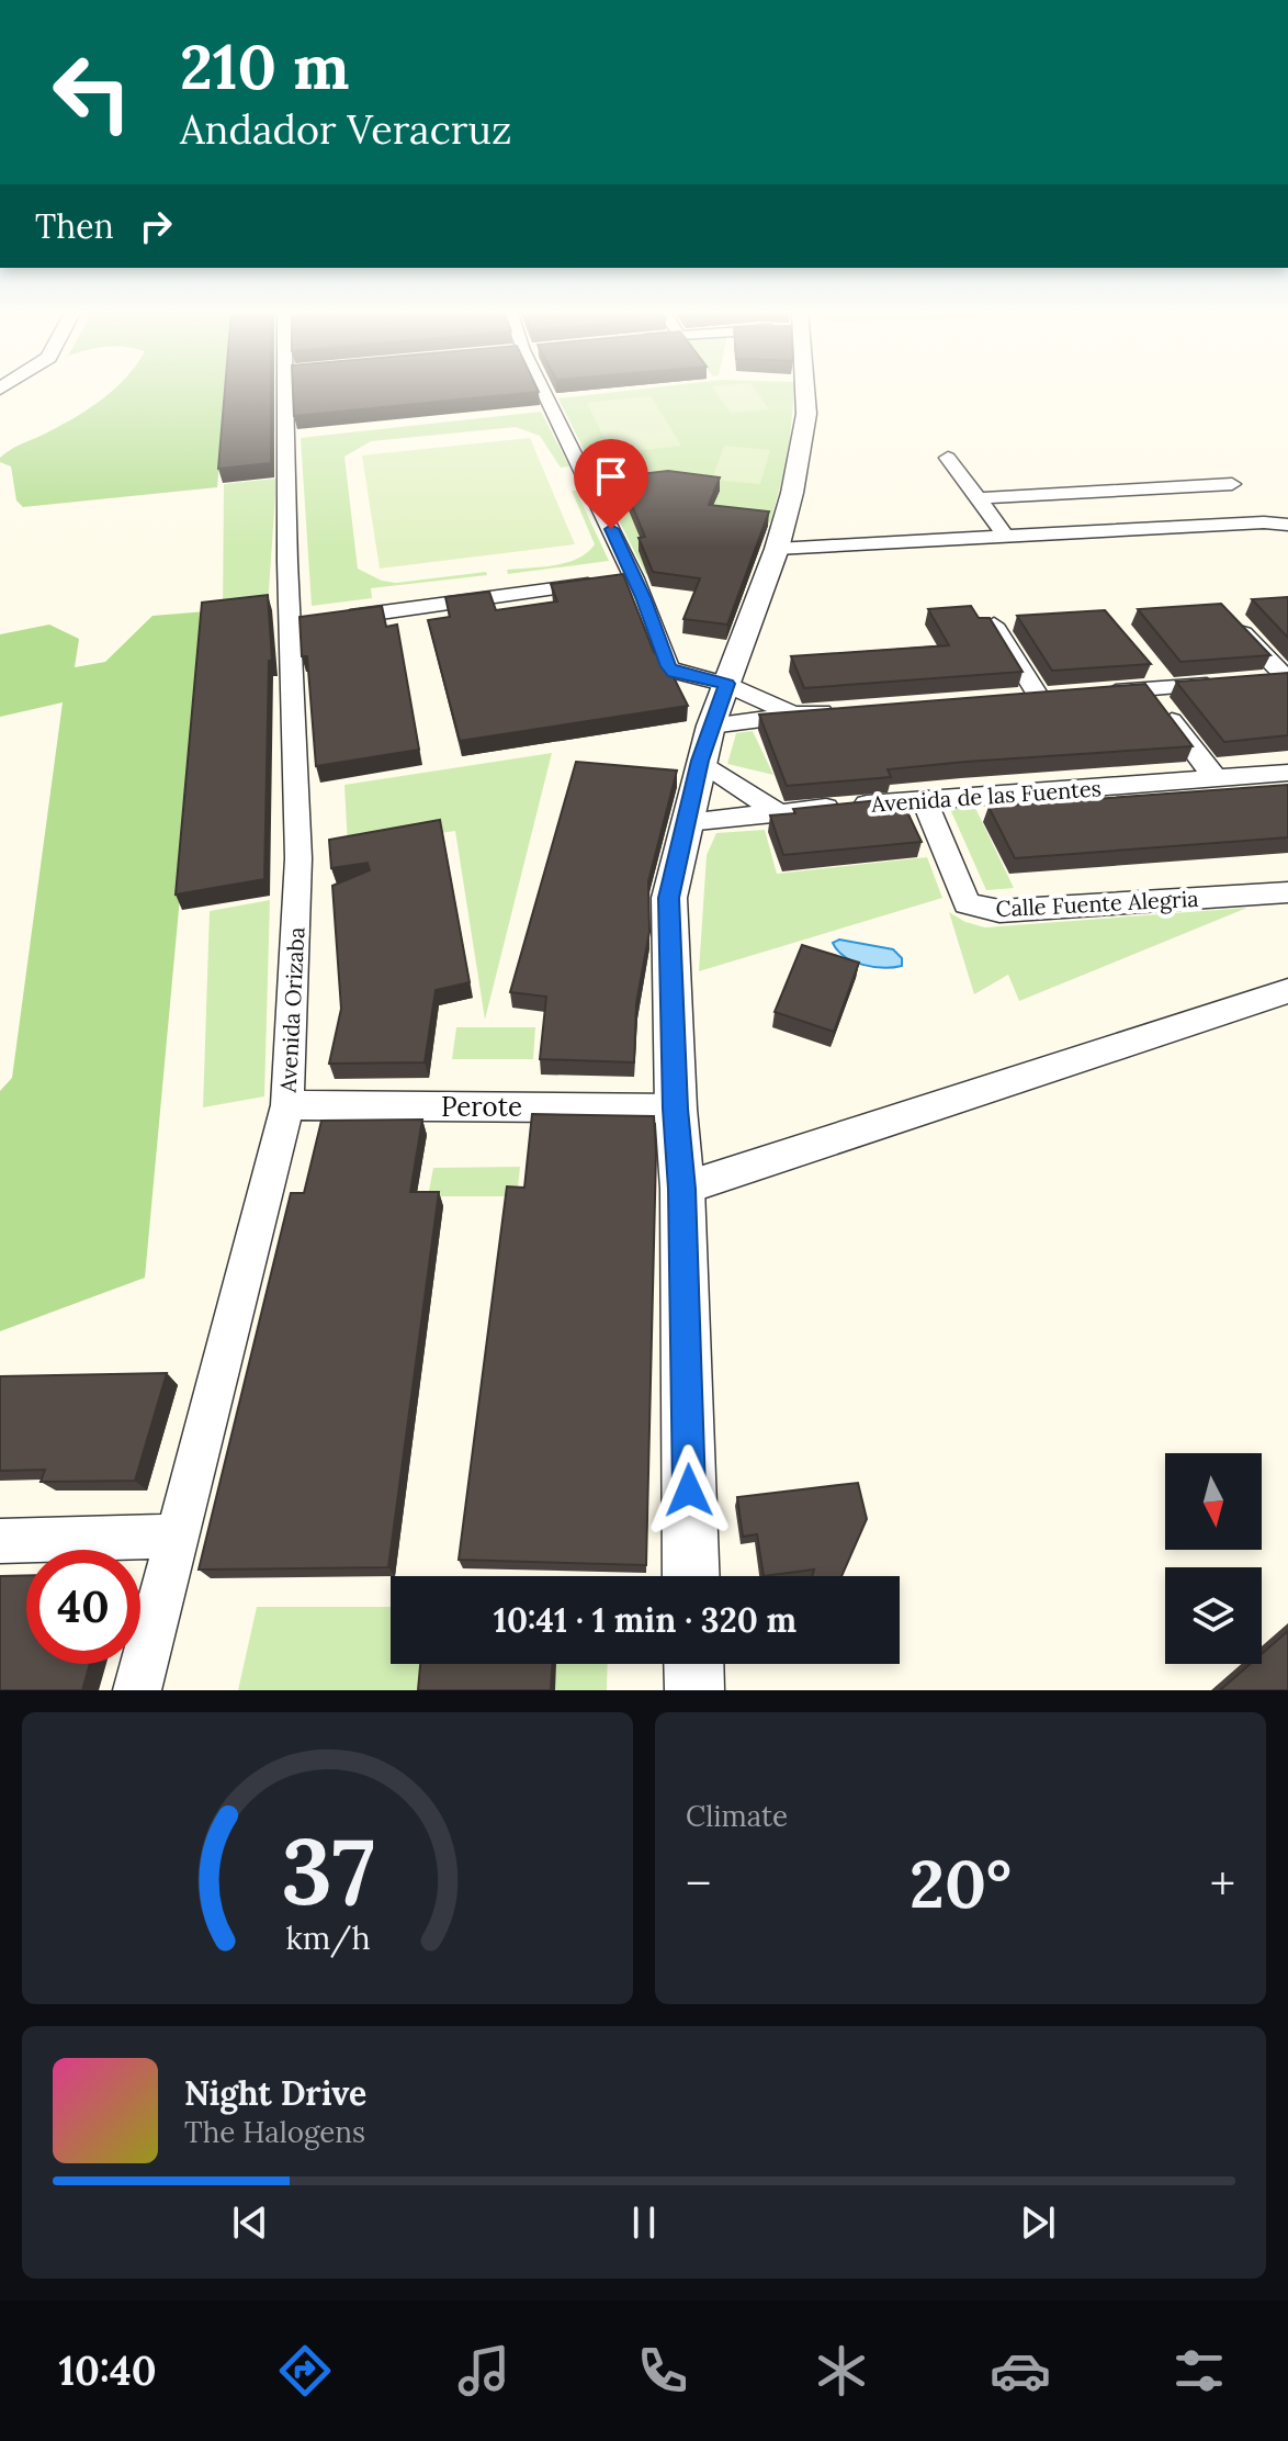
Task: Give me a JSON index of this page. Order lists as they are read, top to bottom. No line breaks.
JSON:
{"streets":{"street":["Avenida de las Fuentes","Calle Fuente Alegria","Avenida Orizaba","Perote"]},"crossings":[["Avenida de las Fuentes","Calle Fuente Alegria"],["Avenida Orizaba","Perote"]],"north":"bottom","page":{"turn":["210 m","Andador Veracruz"],"then":"Then","limit":"40","trip":"10:41 · 1 min · 320 m","tile":"Climate","heat":["−","20°","+"],"song":["Night Drive","The Halogens"],"tabs":"10:40","gauge":["37","km/h"]}}
